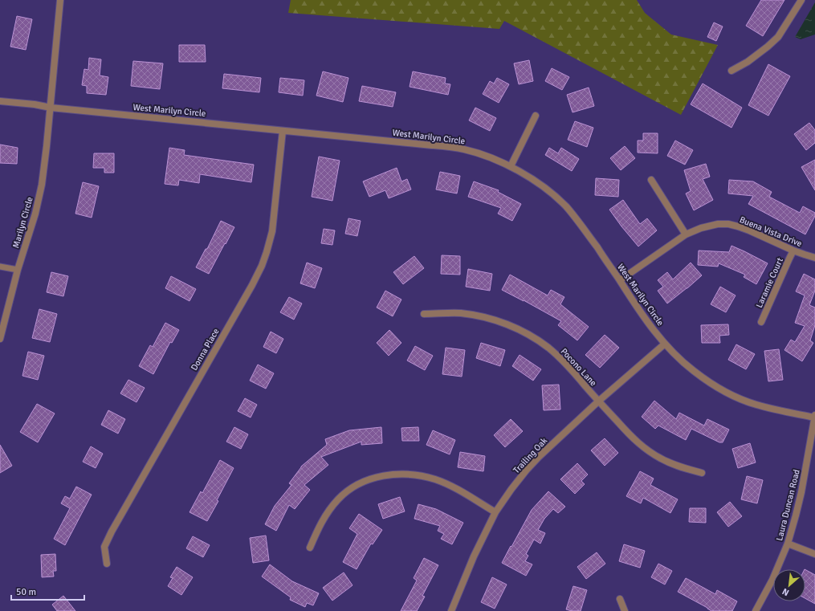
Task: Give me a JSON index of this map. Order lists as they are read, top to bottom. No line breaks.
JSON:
{"streets":{"street":["West Marilyn Circle","Marilyn Circle","Buena Vista Drive","Laramie Court","Donna Place","Pocono Lane","Trailing Oak","Laura Duncan Road"]},"crossings":[["West Marilyn Circle","Marilyn Circle"],["West Marilyn Circle","Buena Vista Drive"],["West Marilyn Circle","Donna Place"],["West Marilyn Circle","Trailing Oak"],["West Marilyn Circle","Laura Duncan Road"],["Buena Vista Drive","Laramie Court"],["Pocono Lane","Trailing Oak"]],"scale_bar":"50 m","north":"bottom left"}
